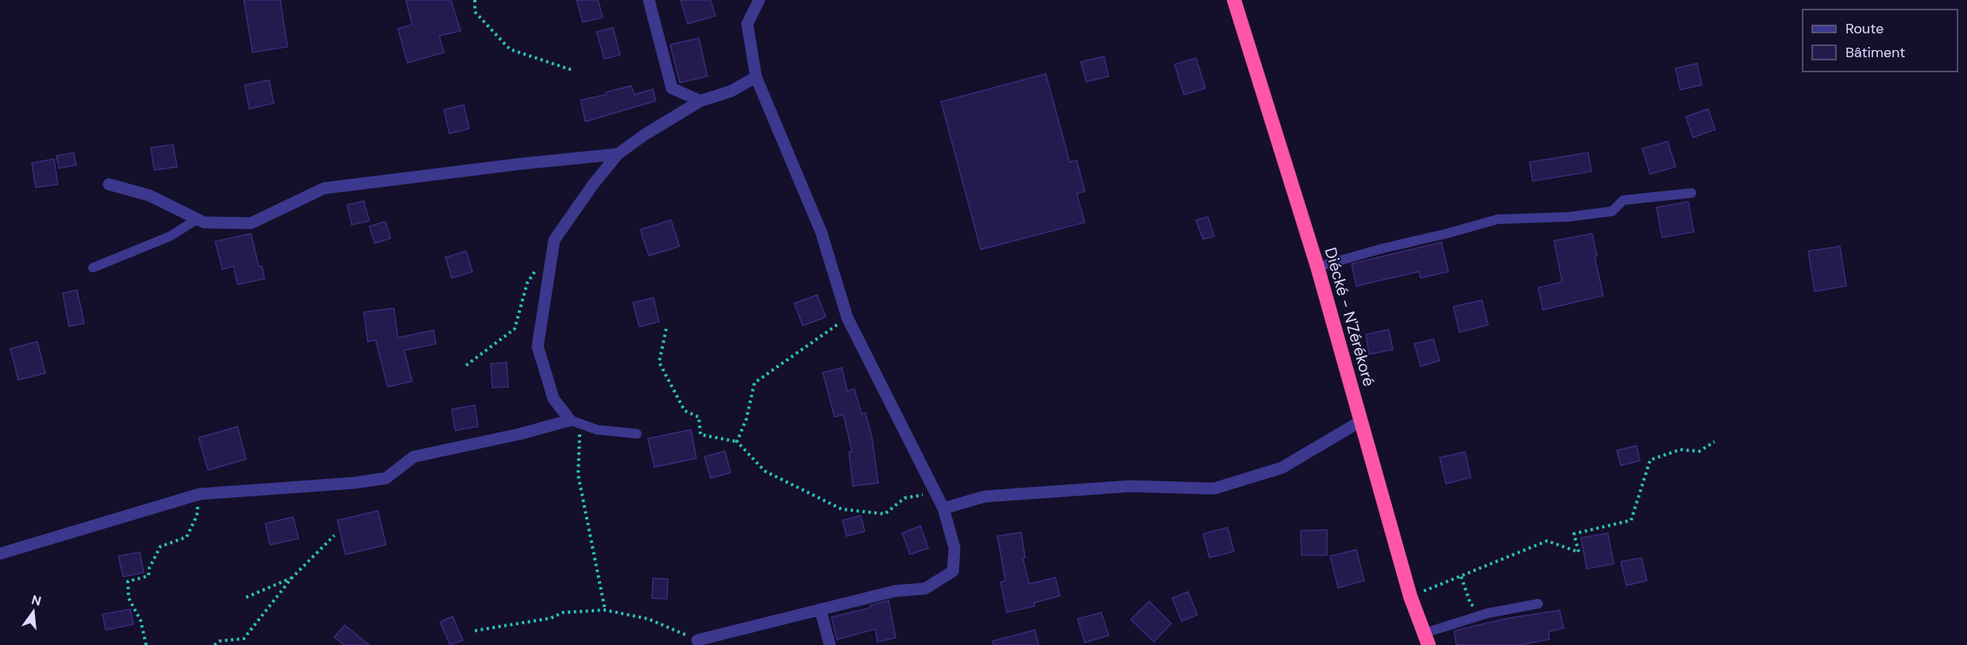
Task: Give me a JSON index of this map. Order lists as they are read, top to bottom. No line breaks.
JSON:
{"streets":{"highway":["Diécké - N'Zérékoré"]},"legend":["Route","Bâtiment"],"north":"top"}
